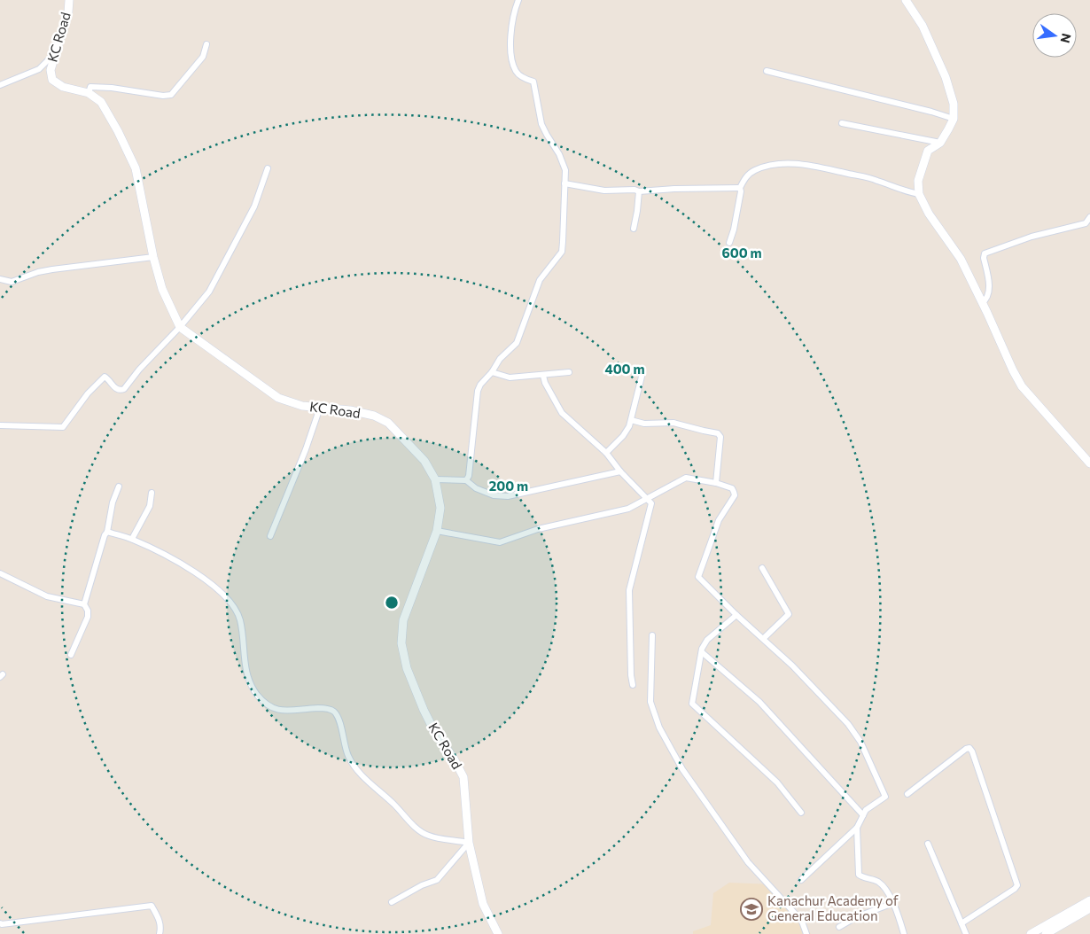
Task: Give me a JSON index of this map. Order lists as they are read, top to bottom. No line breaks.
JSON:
{"streets":{"main road":["KC Road"]},"places":{"school or university":["Kanachur Academy of General Education"]},"north":"right","rings":["600 m","400 m","200 m"]}
